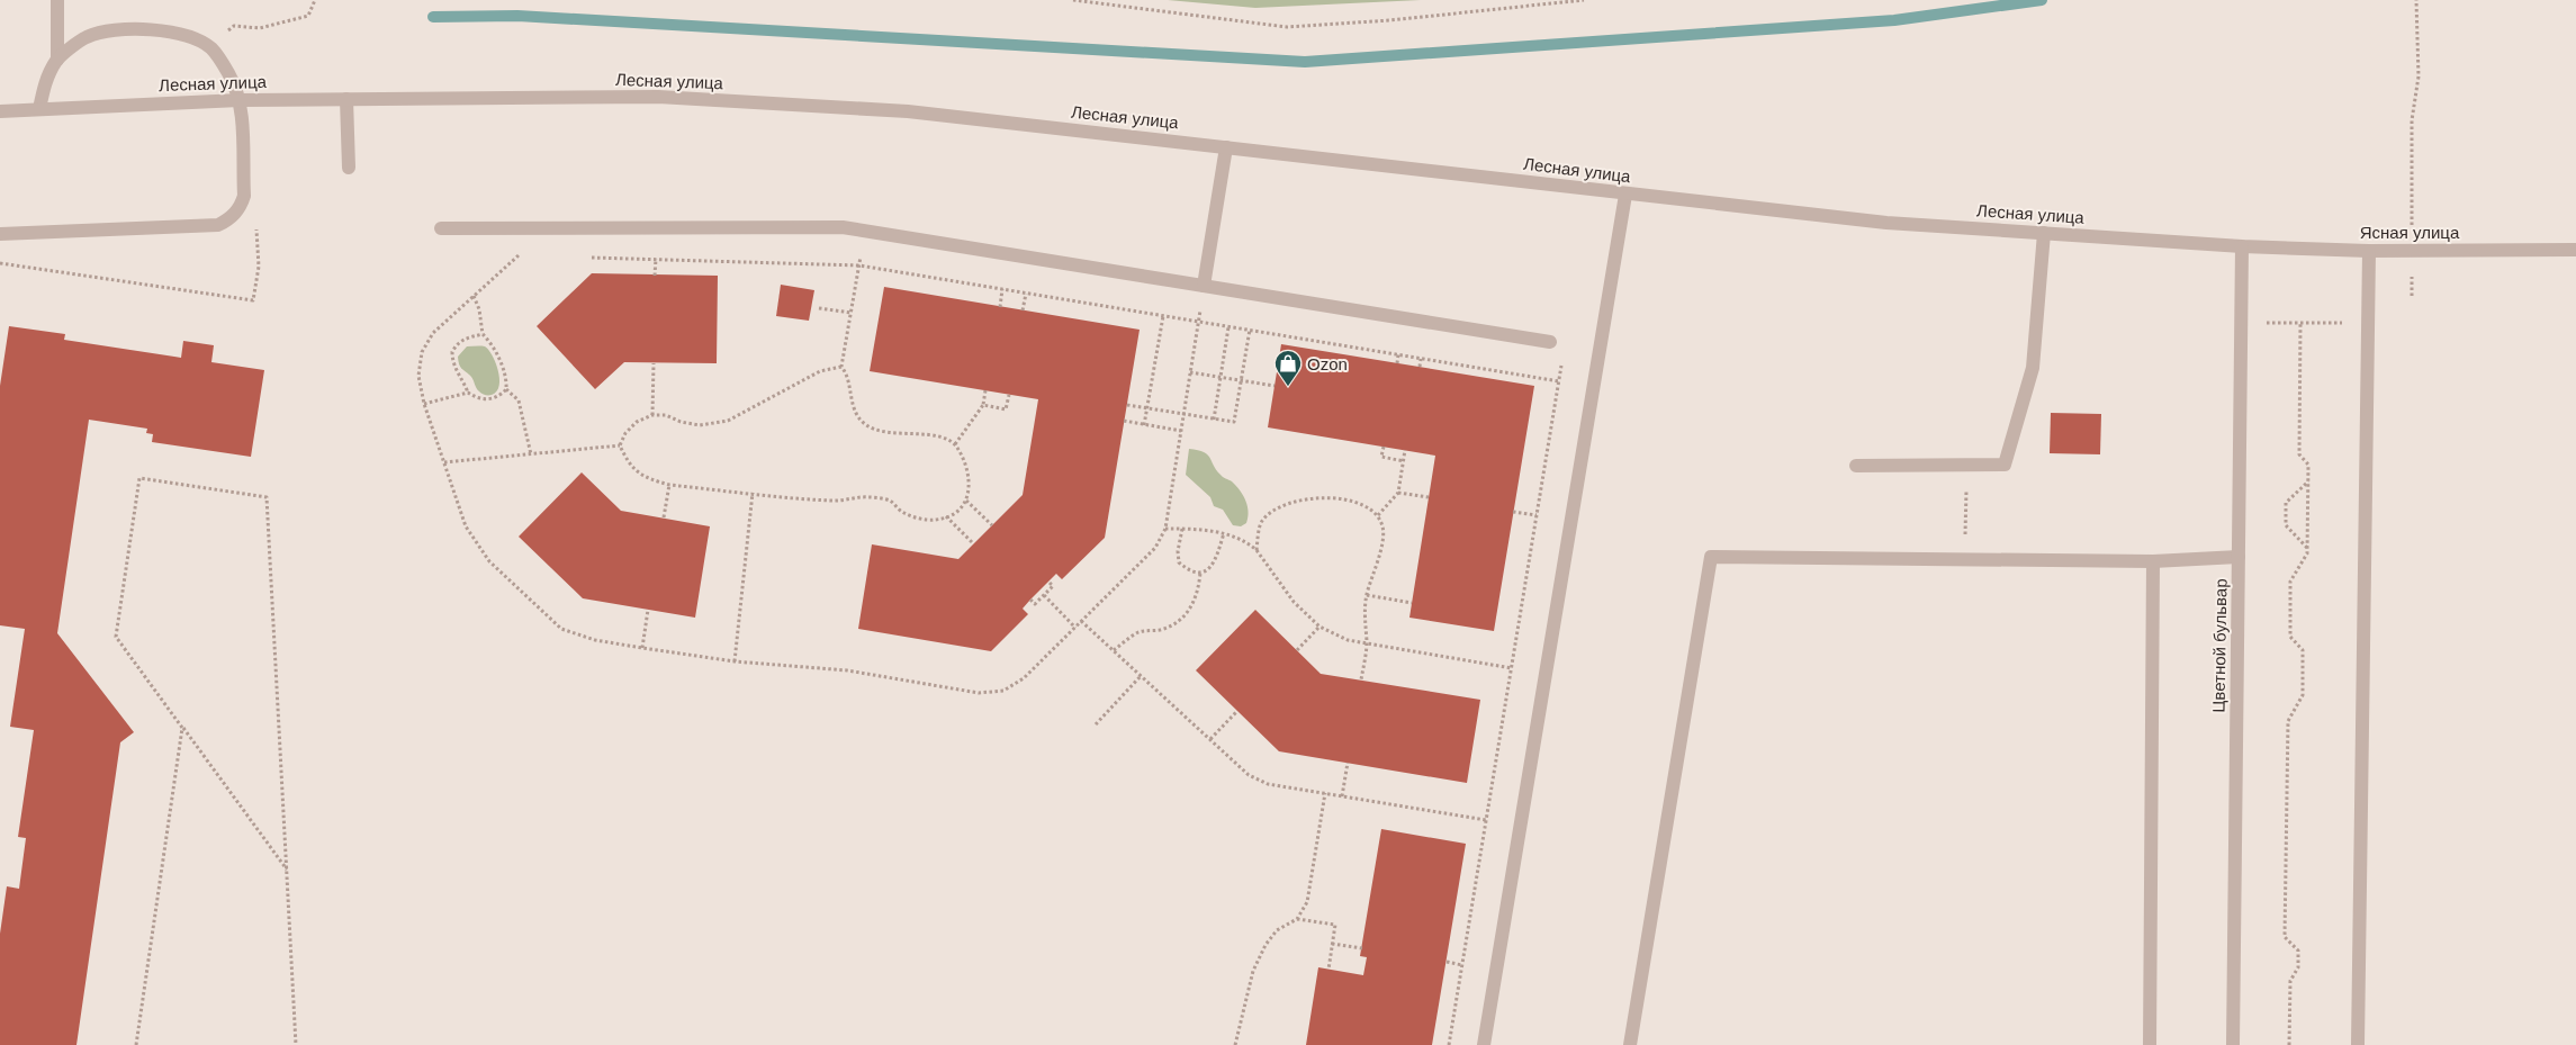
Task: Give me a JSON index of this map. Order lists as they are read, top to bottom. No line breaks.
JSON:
{"streets":{"street":["Лесная улица","Ясная улица","Цветной бульвар"]},"crossings":[["Лесная улица","Ясная улица"],["Лесная улица","Цветной бульвар"],["Ясная улица","Цветной бульвар"]],"places":{"shop":["Ozon"]}}
